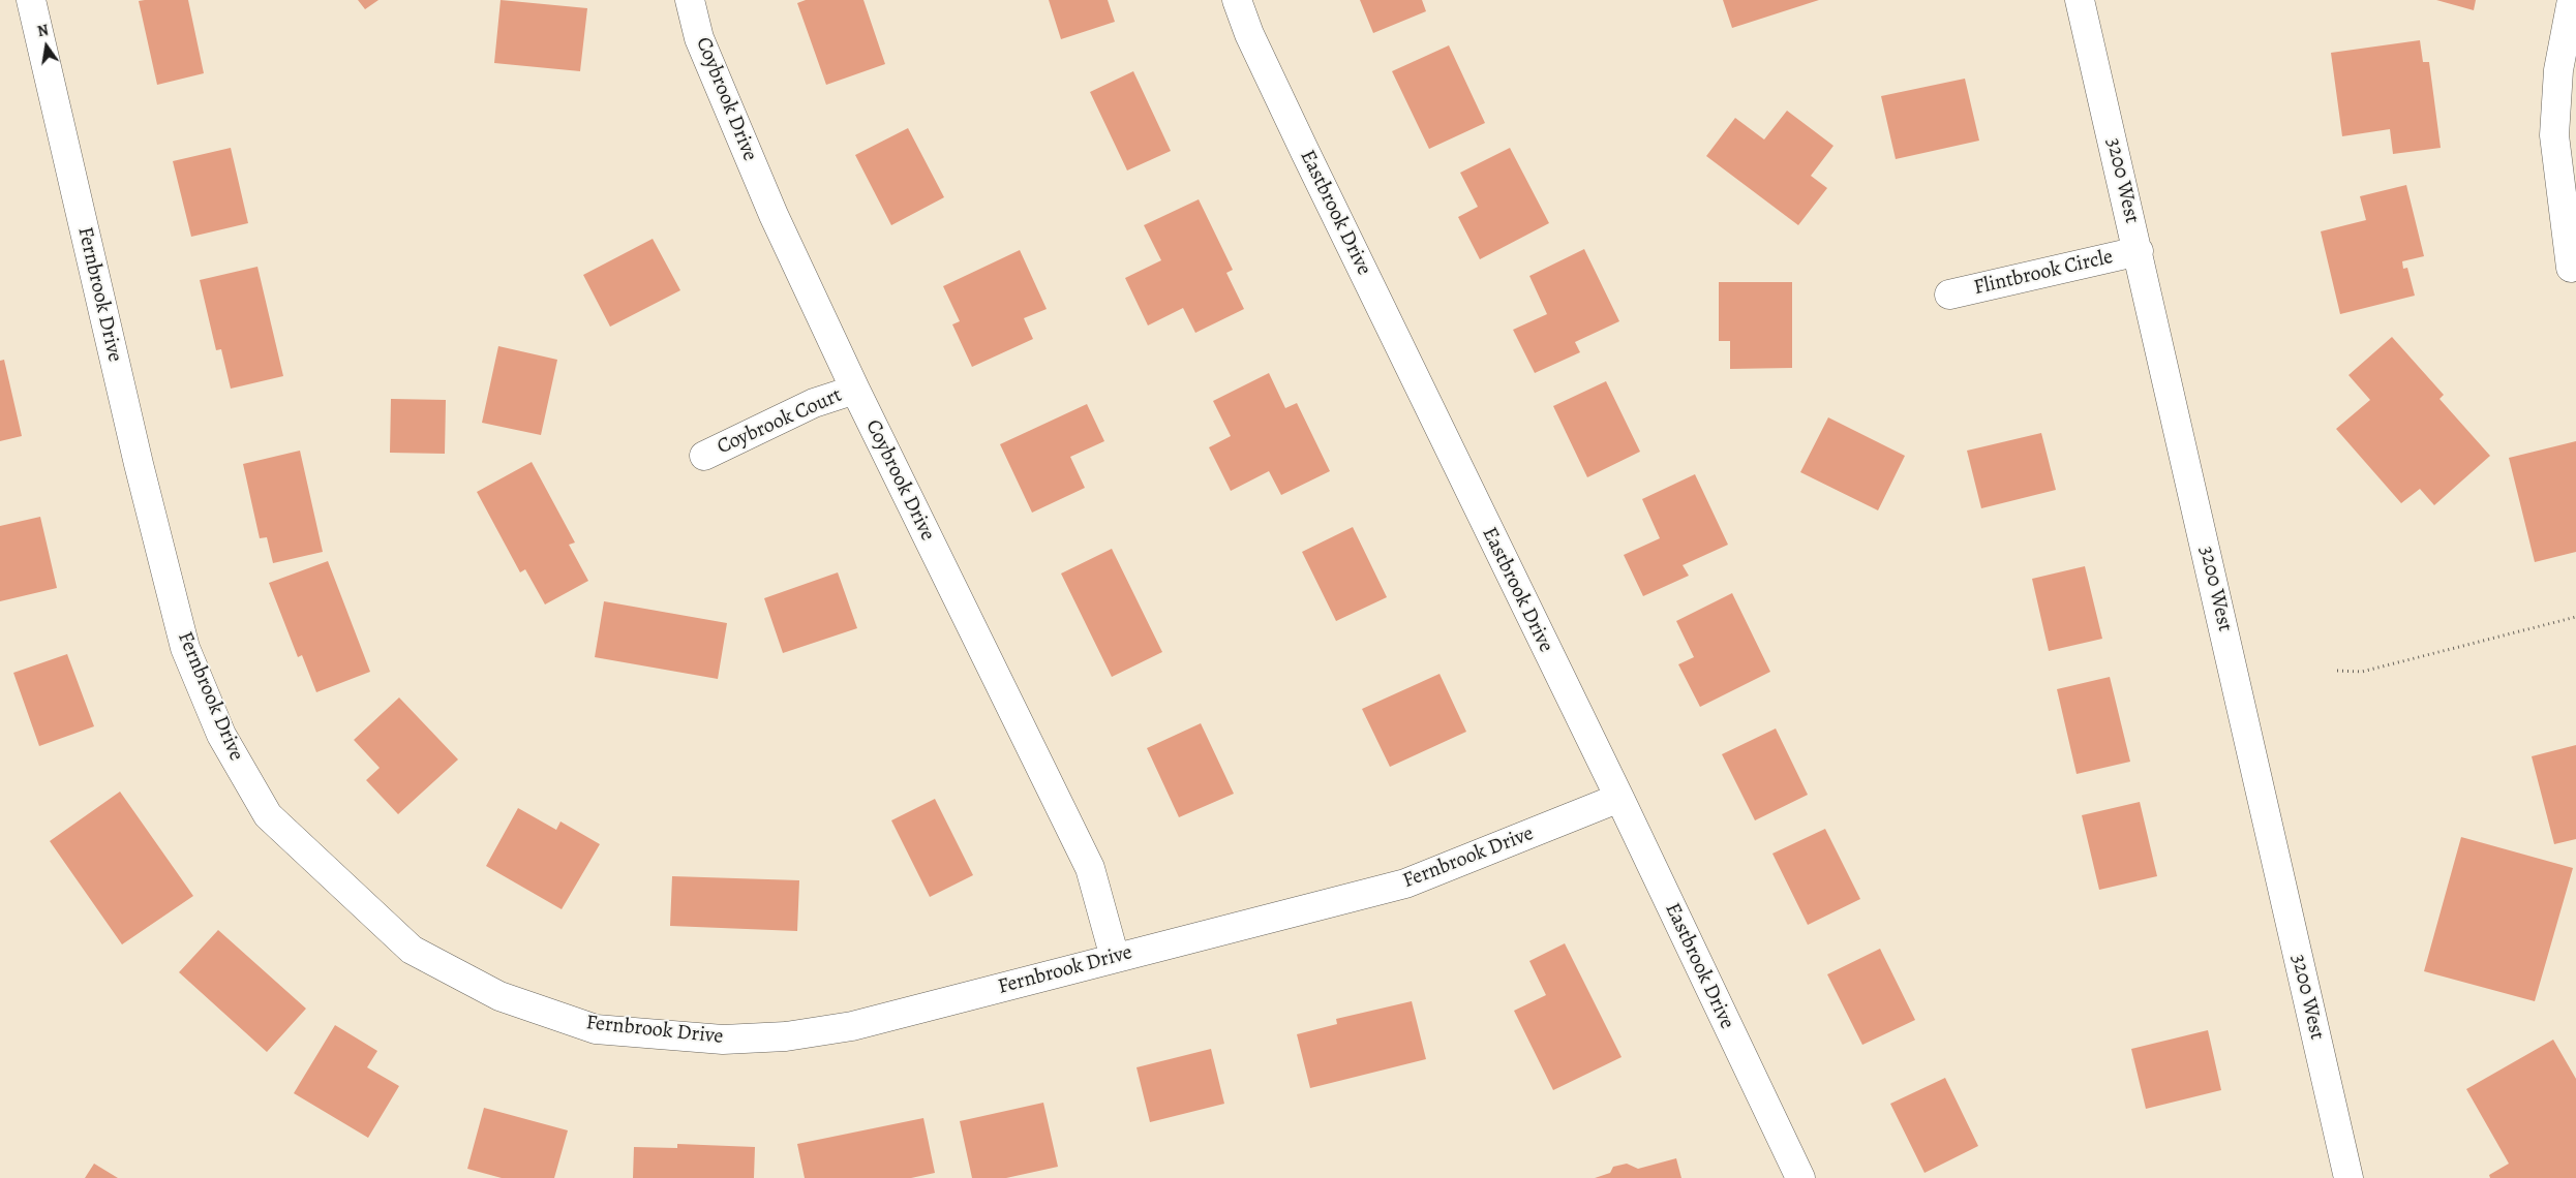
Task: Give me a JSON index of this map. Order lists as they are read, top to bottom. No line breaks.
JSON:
{"streets":{"street":["Coybrook Drive","3200 West","Eastbrook Drive","Flintbrook Circle","Fernbrook Drive","Coybrook Court"]},"crossings":[["Coybrook Drive","Fernbrook Drive"],["Coybrook Drive","Coybrook Court"],["3200 West","Flintbrook Circle"],["Eastbrook Drive","Fernbrook Drive"]],"north":"top"}
